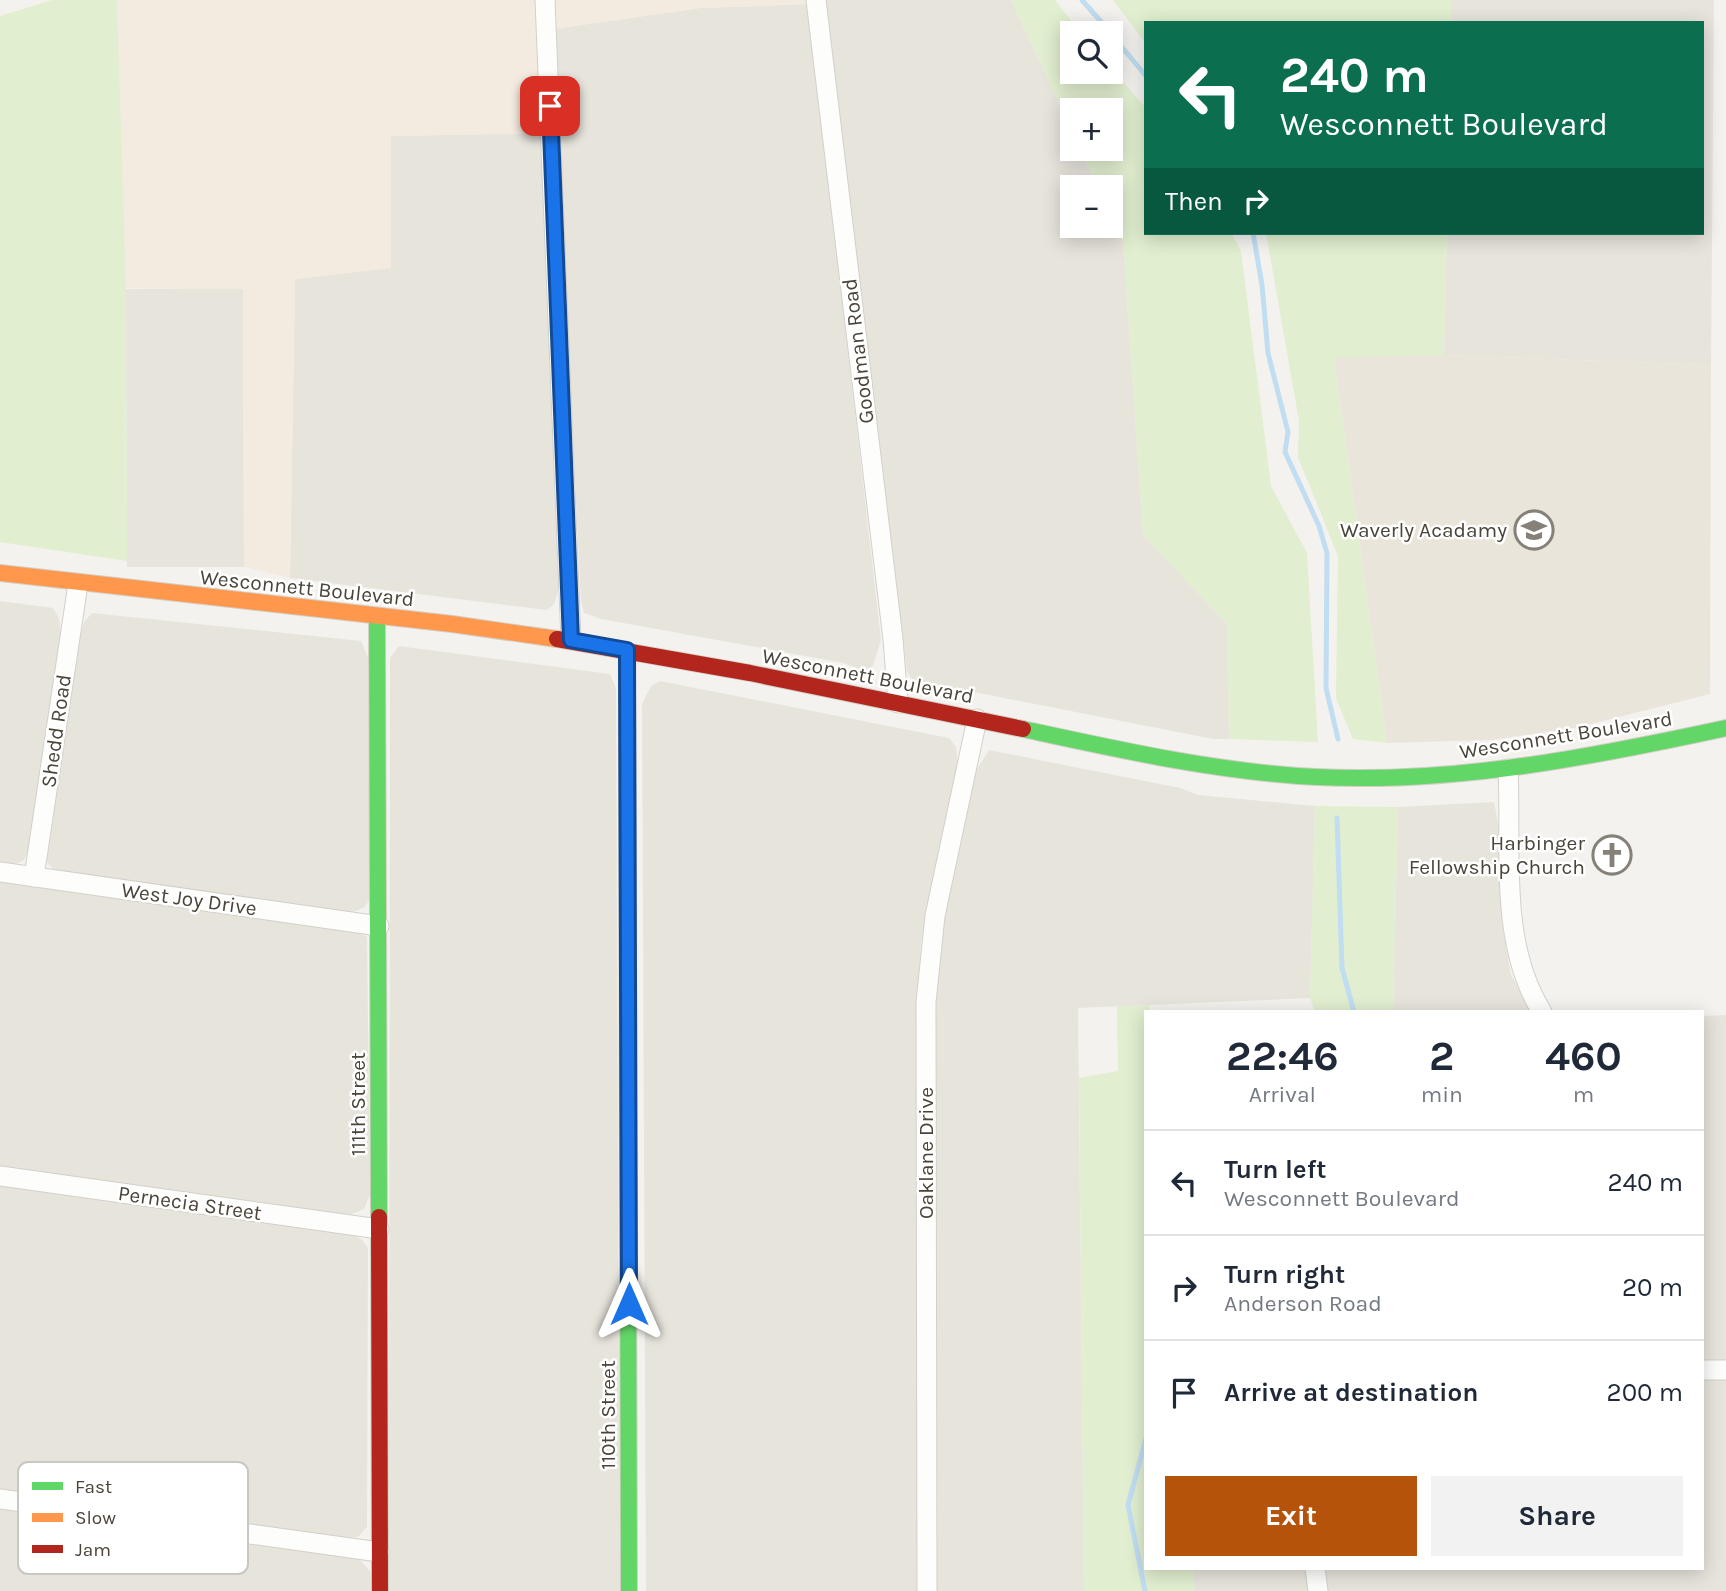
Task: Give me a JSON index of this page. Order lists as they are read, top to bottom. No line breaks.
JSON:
{"streets":{"street":["Goodman Road","Wesconnett Boulevard","Shedd Road","West Joy Drive","111th Street","Oaklane Drive","Pernecia Street","110th Street"]},"crossings":[["Goodman Road","Wesconnett Boulevard"],["Wesconnett Boulevard","Shedd Road"],["Wesconnett Boulevard","111th Street"],["Wesconnett Boulevard","Oaklane Drive"],["Wesconnett Boulevard","110th Street"],["Shedd Road","West Joy Drive"],["West Joy Drive","111th Street"],["111th Street","Pernecia Street"]],"places":{"school or university":["Waverly Acadamy"],"church":["Harbinger Fellowship Church"]},"legend":["Fast","Slow","Jam"],"page":{"map_buttons":["+","−"],"turn":["240 m","Wesconnett Boulevard"],"then":"Then","eta":["22:46","Arrival","2","min","460","m"],"list":[{"name":"Turn left","note":"Wesconnett Boulevard","value":"240 m"},{"name":"Turn right","note":"Anderson Road","value":"20 m"},{"name":"Arrive at destination","value":"200 m"}],"buttons":["Exit","Share"]}}
